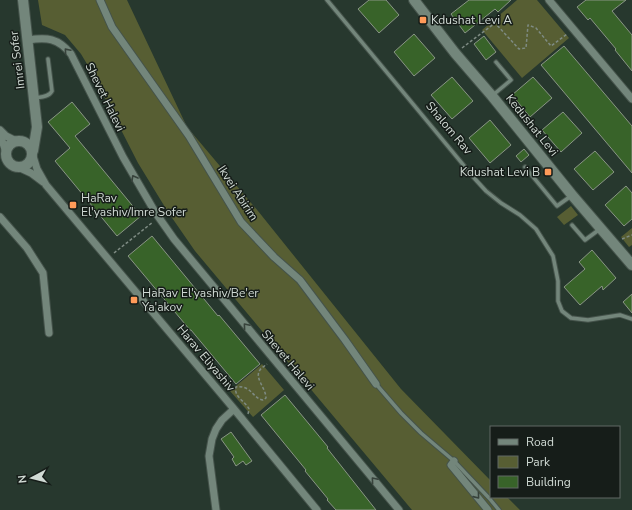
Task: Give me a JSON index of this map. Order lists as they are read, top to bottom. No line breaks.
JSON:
{"streets":{"street":["Imrei Sofer","Shevet Halevi","Kedushat Levi","Ikvei Abirim","Harav Eliyashiv"],"lane":["Shalom Rav"]},"crossings":[["Imrei Sofer","Shevet Halevi"]],"one_way":["Shevet Halevi"],"places":{"transit":["Kdushat Levi A","Kdushat Levi B","HaRav El'yashiv/Imre Sofer","HaRav El'yashiv/Be'er Ya'akov"]},"legend":["Road","Park","Building"],"north":"left"}
